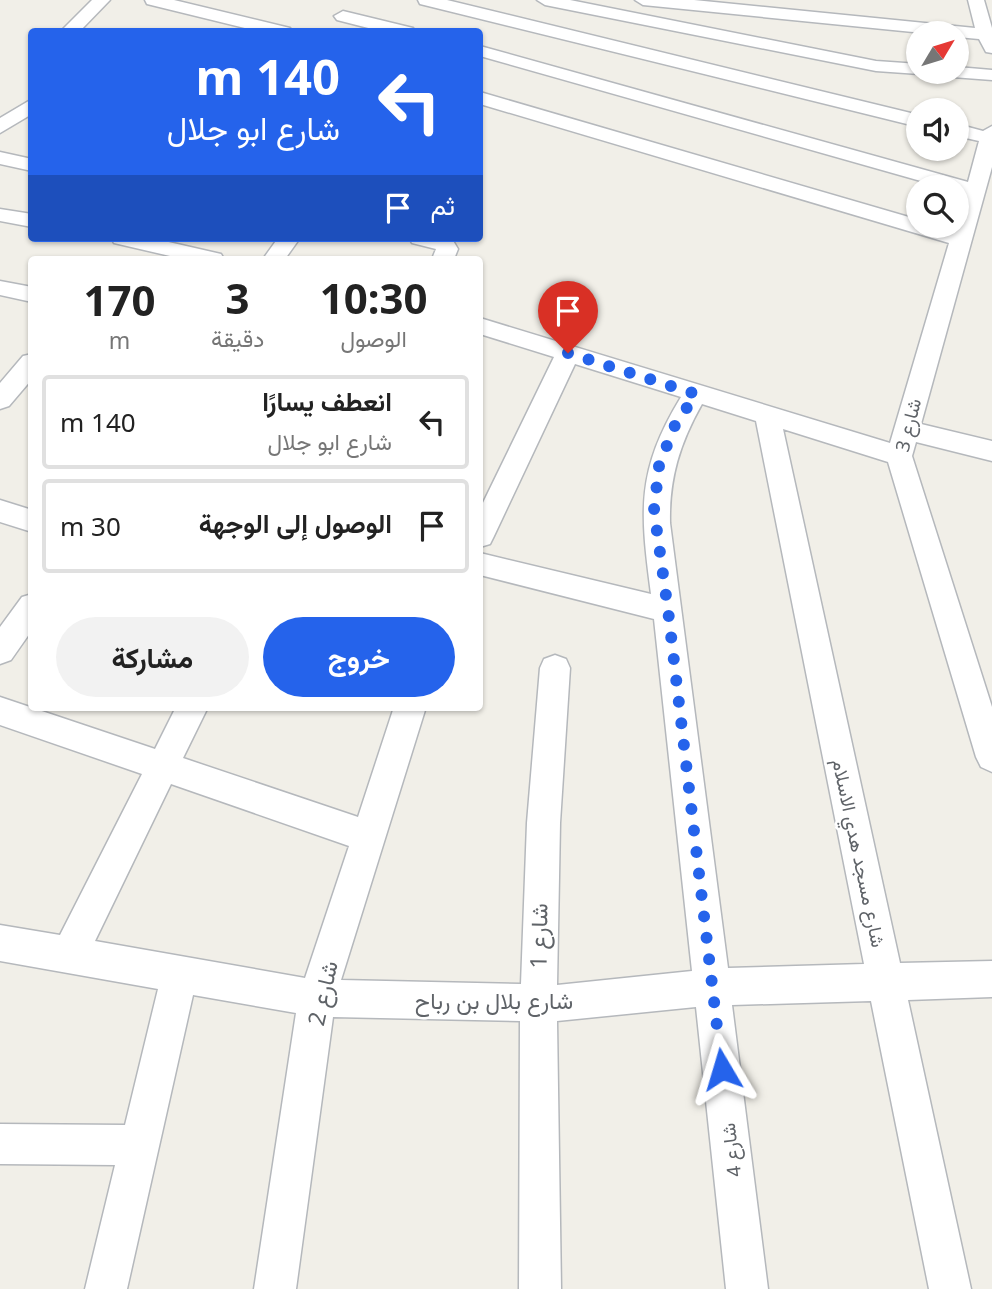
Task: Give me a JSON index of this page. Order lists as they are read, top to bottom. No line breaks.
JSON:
{"streets":{"street":["شارع 3","شارع مسجد هدي الاسلام","شارع 1","شارع 2","شارع بلال بن رباح","شارع 4"]},"crossings":[["شارع مسجد هدي الاسلام","شارع بلال بن رباح"],["شارع 1","شارع بلال بن رباح"],["شارع 2","شارع بلال بن رباح"],["شارع بلال بن رباح","شارع 4"]],"north":"top right","page":{"turn":["140 m","شارع ابو جلال"],"then":"ثم","eta":["10:30","الوصول","3","دقيقة","170","m"],"list":[{"name":"انعطف يسارًا","note":"شارع ابو جلال","value":"140 m"},{"name":"الوصول إلى الوجهة","value":"30 m"}],"buttons":["خروج","مشاركة"]}}
